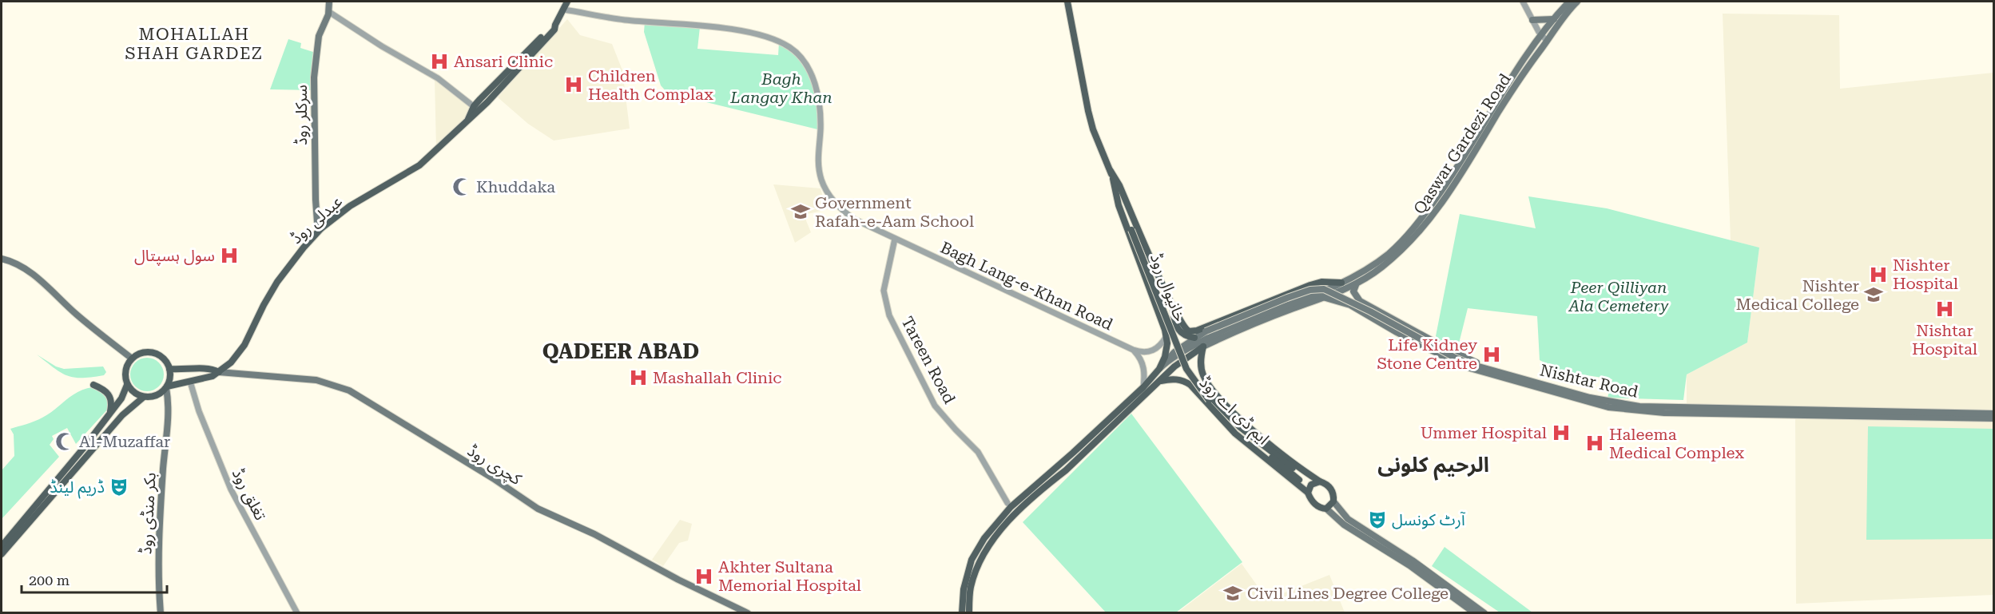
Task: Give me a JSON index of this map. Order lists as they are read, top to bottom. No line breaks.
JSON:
{"streets":{"main road":["سرکلر روڈ","Qaswar Gardezi Road","عبدلی روڈ","خانیوال روڈ","Nishtar Road","ایم ڈی اے روڈ","کچری روڈ","بکر منڈی روڈ"],"street":["Bagh Lang-e-Khan Road","Tareen Road","تغلق روڈ"]},"crossings":[["سرکلر روڈ","عبدلی روڈ"],["Qaswar Gardezi Road","ایم ڈی اے روڈ"],["عبدلی روڈ","Bagh Lang-e-Khan Road"],["عبدلی روڈ","کچری روڈ"],["عبدلی روڈ","تغلق روڈ"],["عبدلی روڈ","بکر منڈی روڈ"],["Bagh Lang-e-Khan Road","Tareen Road"],["خانیوال روڈ","ایم ڈی اے روڈ"]],"districts":["MOHALLAH SHAH GARDEZ","QADEER ABAD","الرحیم کلونی"],"parks":["Bagh Langay Khan","Peer Qilliyan Ala Cemetery"],"places":{"hospital":["Ansari Clinic","Children Health Complax","سول ہسپتال","Nishter Hospital","Nishtar Hospital","Life Kidney Stone Centre","Mashallah Clinic","Ummer Hospital","Haleema Medical Complex","Akhter Sultana Memorial Hospital"],"mosque":["Khuddaka","Al-Muzaffar"],"school or university":["Government Rafah-e-Aam School","Nishter Medical College","Civil Lines Degree College"],"theatre":["ڈریم لینڈ","آرٹ کونسل"]},"scale_bar":"200 m"}
